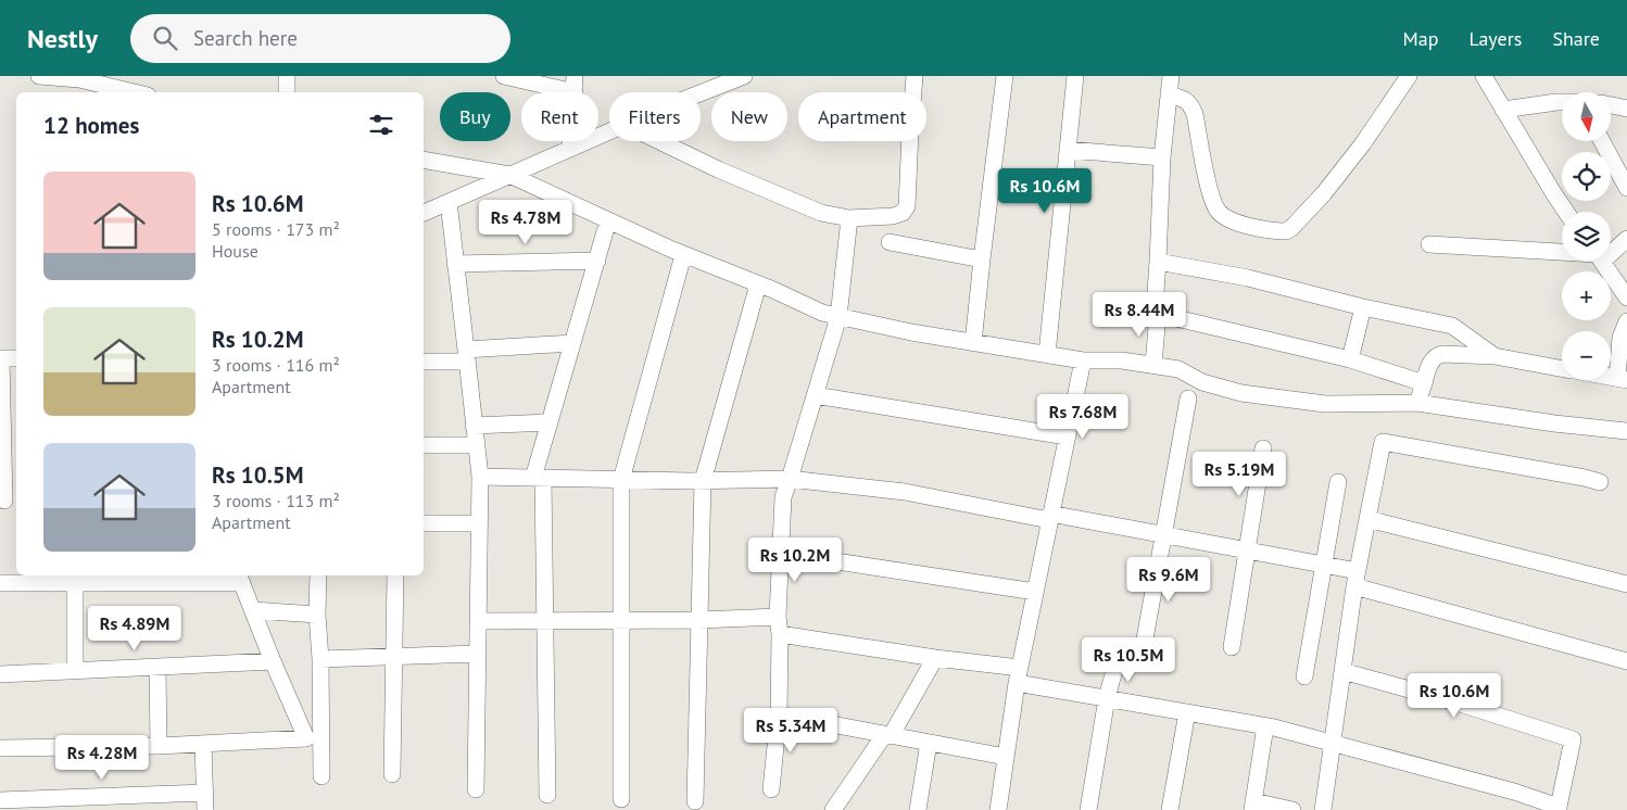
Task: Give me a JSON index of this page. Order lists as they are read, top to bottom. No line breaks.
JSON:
{"north":"bottom","page":{"header":"Nestly","search":"Search here","nav":["Map","Layers","Share"],"map_buttons":["+","−"],"chip":["Buy","Rent","Filters","New","Apartment"],"heading":"12 homes","list":[{"name":"Rs 10.6M","note":"5 rooms · 173 m² · House"},{"name":"Rs 10.2M","note":"3 rooms · 116 m² · Apartment"},{"name":"Rs 10.5M","note":"3 rooms · 113 m² · Apartment"}],"price":["Rs 10.6M","Rs 4.78M","Rs 8.44M","Rs 7.68M","Rs 5.19M","Rs 10.2M","Rs 9.6M","Rs 4.89M","Rs 10.5M","Rs 10.6M","Rs 5.34M","Rs 4.28M"]}}
